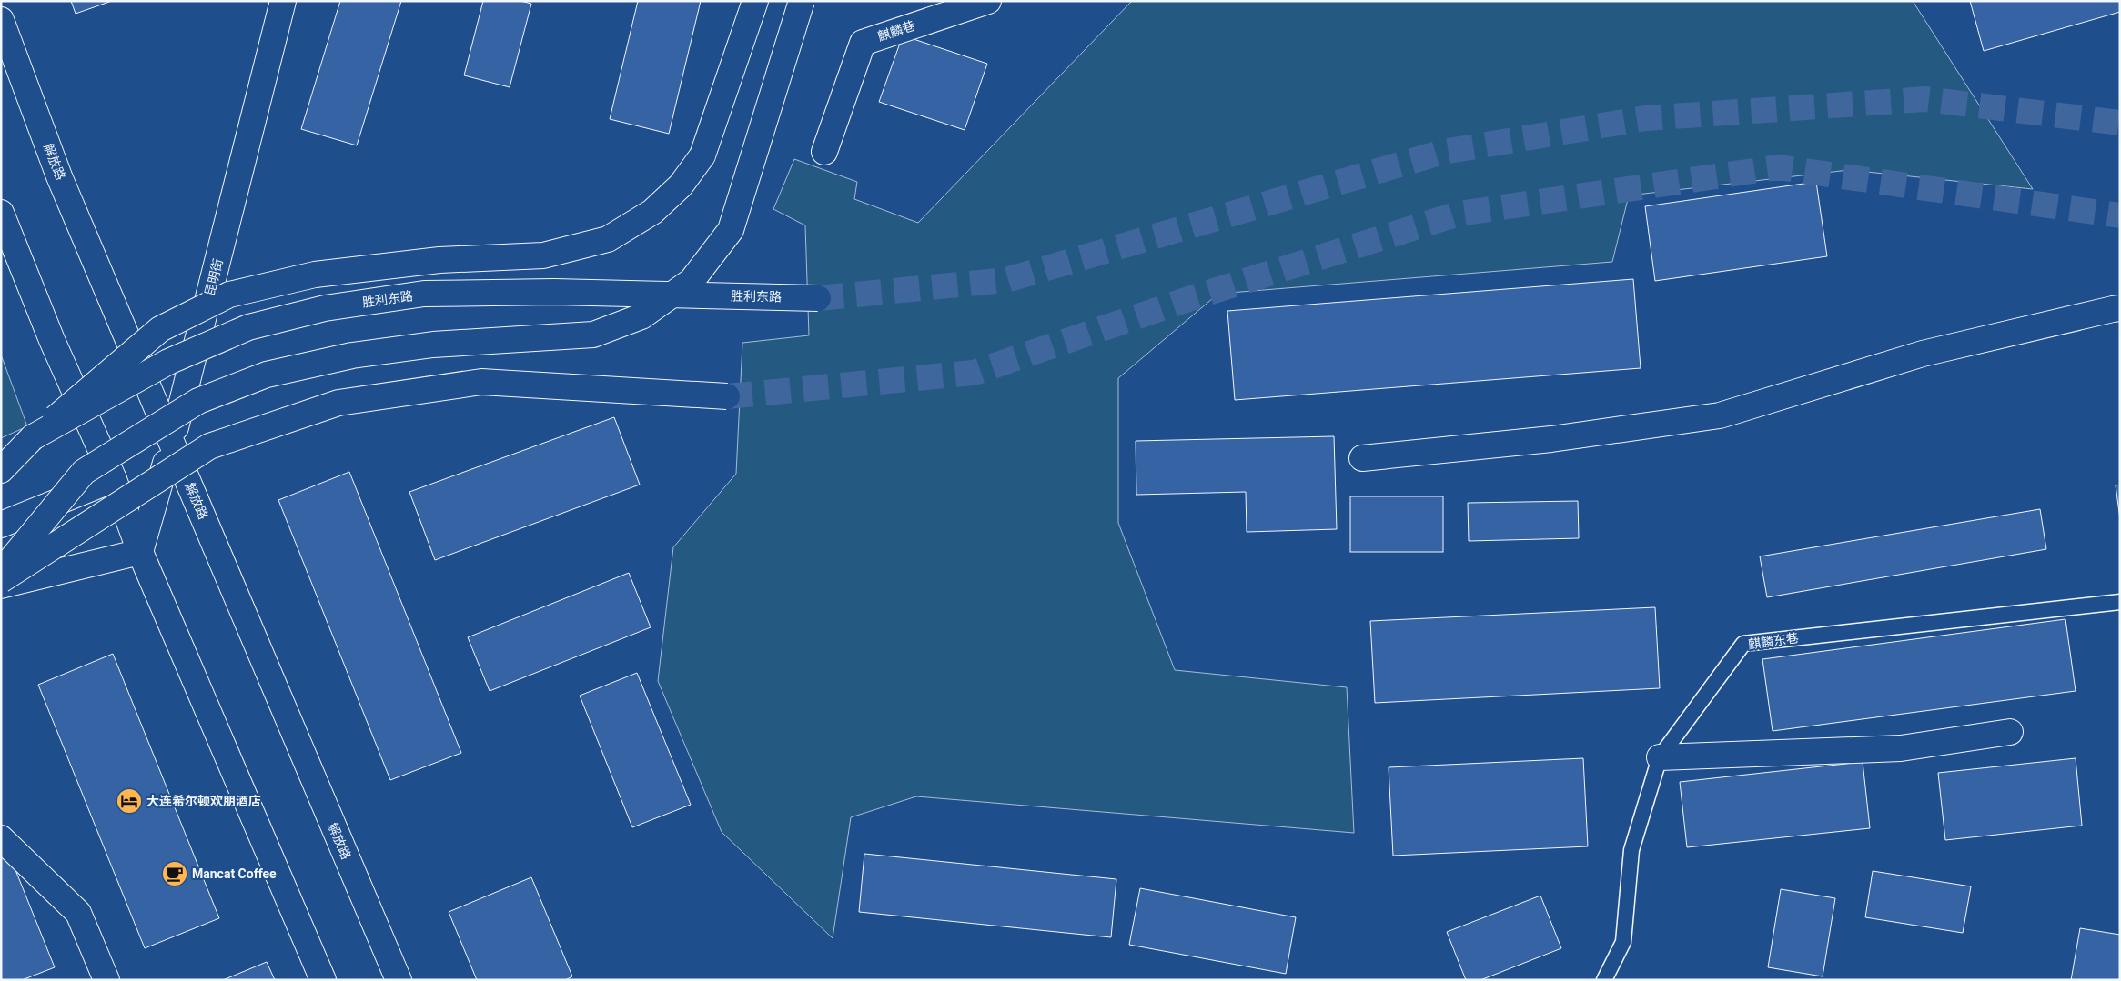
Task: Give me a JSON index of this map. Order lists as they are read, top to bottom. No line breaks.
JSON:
{"streets":{"main road":["麒麟巷","解放路","昆明街","胜利东路"],"lane":["麒麟东巷"]},"crossings":[["解放路","昆明街"]],"places":{"hotel":["大连希尔顿欢朋酒店"],"cafe":["Mancat Coffee"]}}
